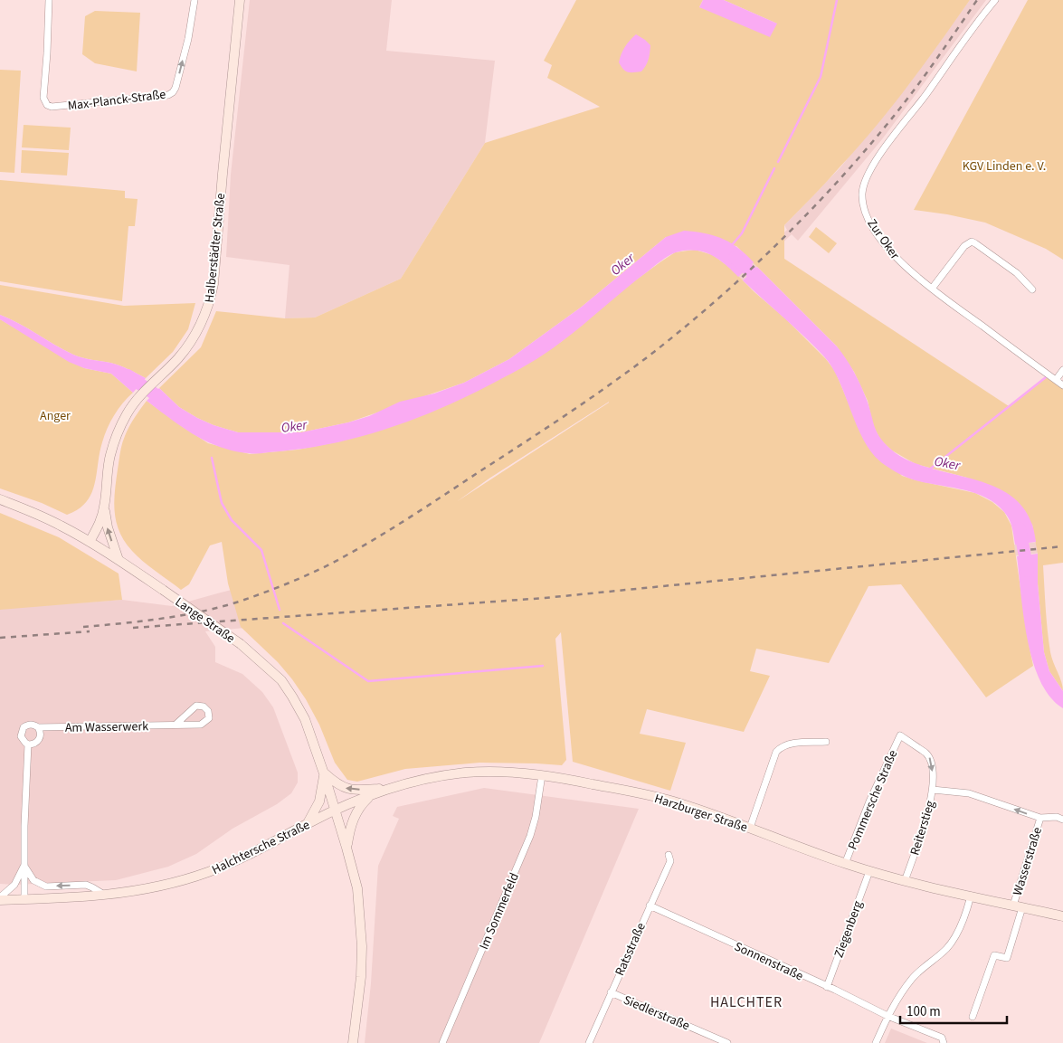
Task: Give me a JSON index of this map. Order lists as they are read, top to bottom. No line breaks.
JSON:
{"streets":{"main road":["Halberstädter Straße","Lange Straße","Harzburger Straße","Halchtersche Straße"],"street":["Max-Planck-Straße","Zur Oker","Am Wasserwerk","Pommersche Straße","Reiterstieg","Wasserstraße","Im Sommerfeld","Ziegenberg","Ratsstraße","Sonnenstraße","Siedlerstraße"]},"crossings":[["Halberstädter Straße","Lange Straße"],["Lange Straße","Harzburger Straße"],["Lange Straße","Halchtersche Straße"],["Am Wasserwerk","Halchtersche Straße"],["Pommersche Straße","Harzburger Straße"],["Pommersche Straße","Reiterstieg"],["Harzburger Straße","Reiterstieg"],["Harzburger Straße","Halchtersche Straße"],["Harzburger Straße","Wasserstraße"],["Harzburger Straße","Im Sommerfeld"],["Harzburger Straße","Ziegenberg"],["Ziegenberg","Sonnenstraße"],["Ratsstraße","Sonnenstraße"],["Ratsstraße","Siedlerstraße"]],"one_way":["Reiterstieg"],"districts":["HALCHTER"],"water":["Oker"],"parks":["KGV Linden e. V.","Anger"],"scale_bar":"100 m"}
